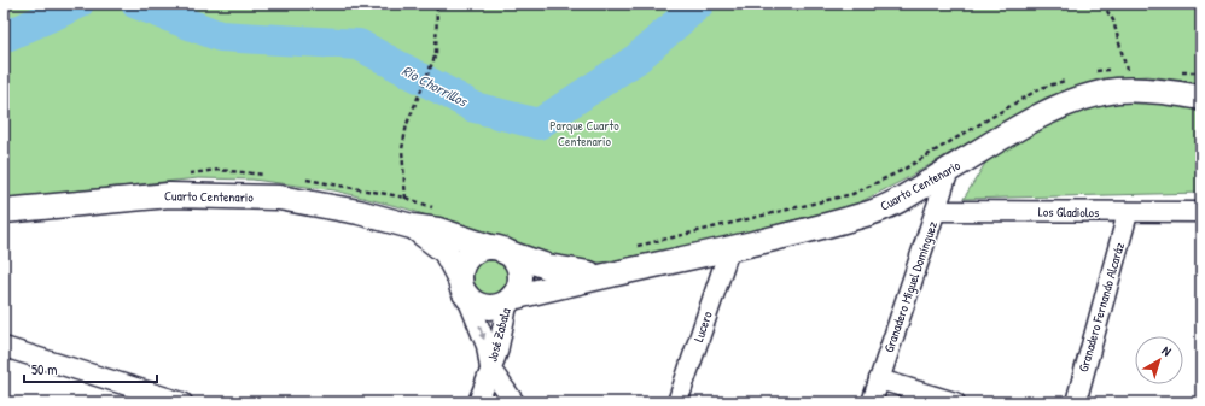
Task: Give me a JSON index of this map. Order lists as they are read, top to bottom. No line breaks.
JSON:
{"streets":{"main road":["Cuarto Centenario"],"street":["Los Gladiolos","Granadero Miguel Domínguez","Granadero Fernando Alcaráz","Lucero","José Zabala"]},"crossings":[["Cuarto Centenario","Granadero Miguel Domínguez"],["Cuarto Centenario","Lucero"],["Cuarto Centenario","José Zabala"],["Los Gladiolos","Granadero Miguel Domínguez"],["Los Gladiolos","Granadero Fernando Alcaráz"]],"one_way":["José Zabala"],"water":["Río Chorrillos"],"parks":["Parque Cuarto Centenario"],"scale_bar":"50 m","north":"top right"}
